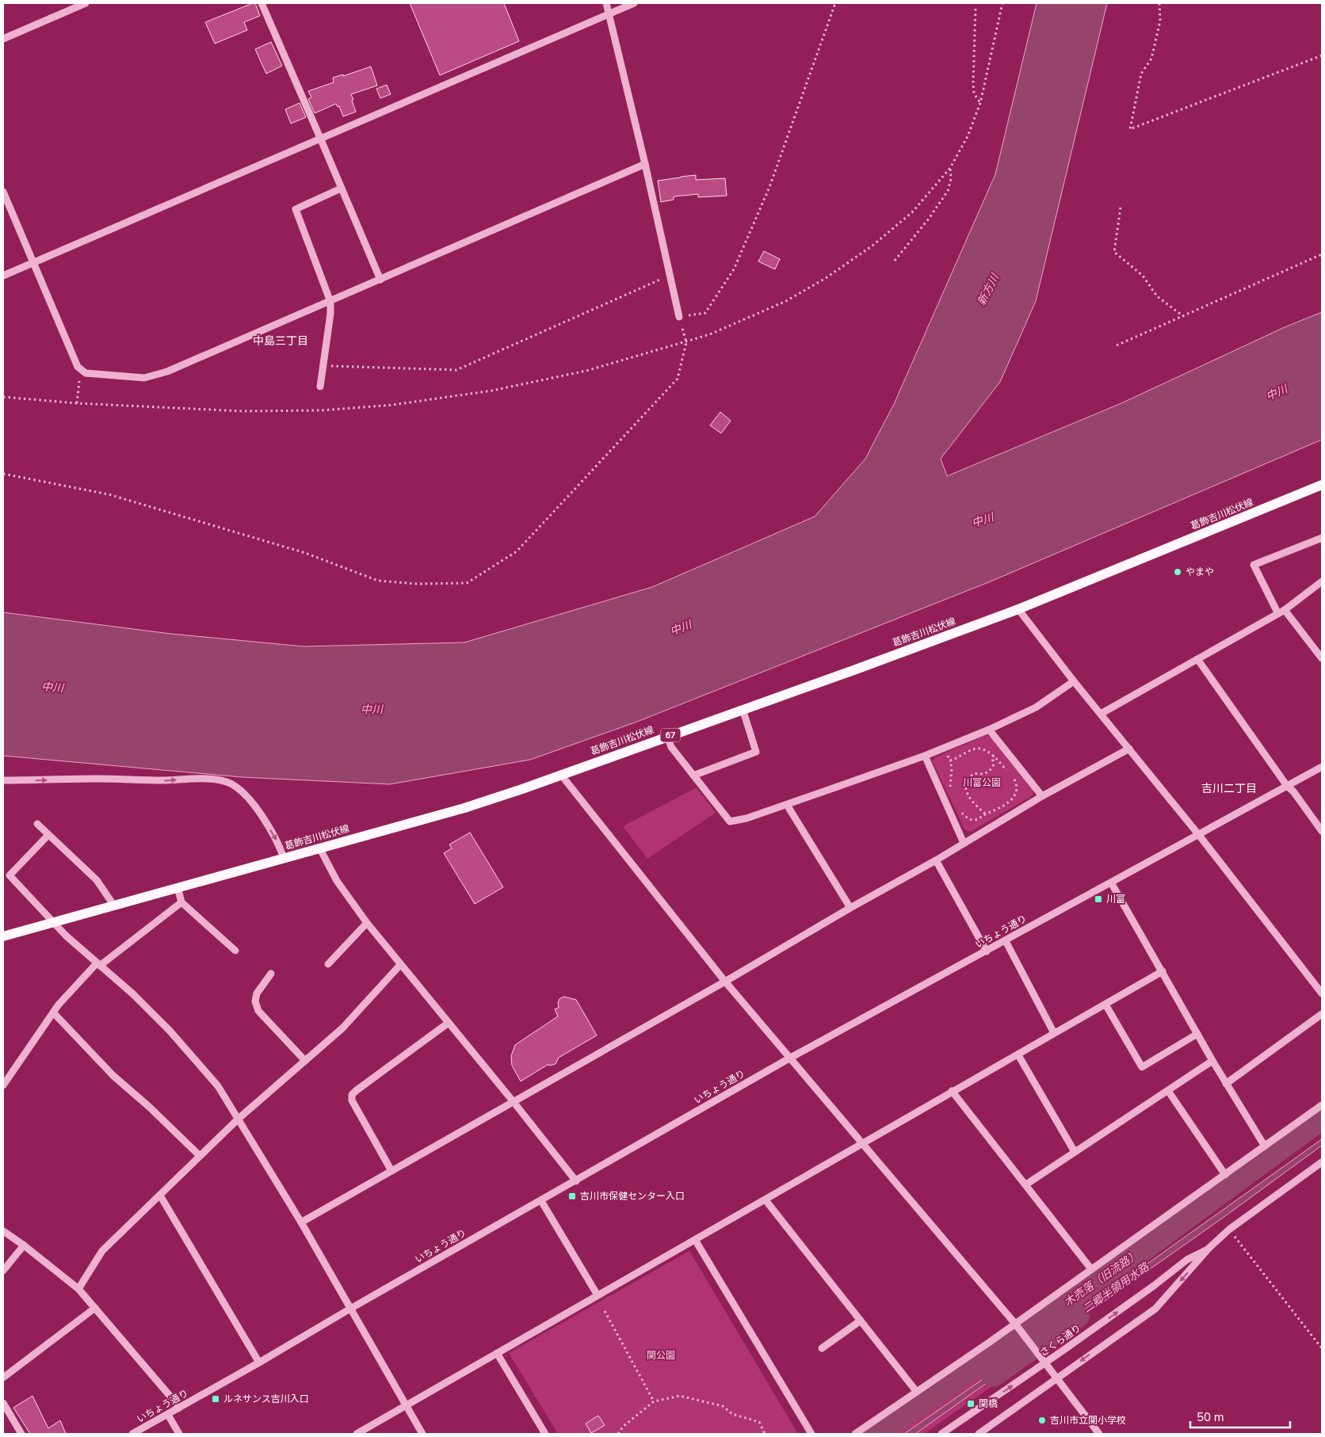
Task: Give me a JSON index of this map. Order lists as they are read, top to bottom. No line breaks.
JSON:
{"streets":{"main road":["葛飾吉川松伏線","67"],"street":["いちょう通り","さくら通り"]},"districts":["中島三丁目","吉川二丁目"],"water":["新方川","中川","木売落（旧流路）","二郷半領用水路"],"parks":["川富公園","関公園"],"places":{"other":["やまや","吉川市立関小学校"],"transit":["川富","吉川市保健センター入口","ルネサンス吉川入口","関橋"]},"scale_bar":"50 m"}
